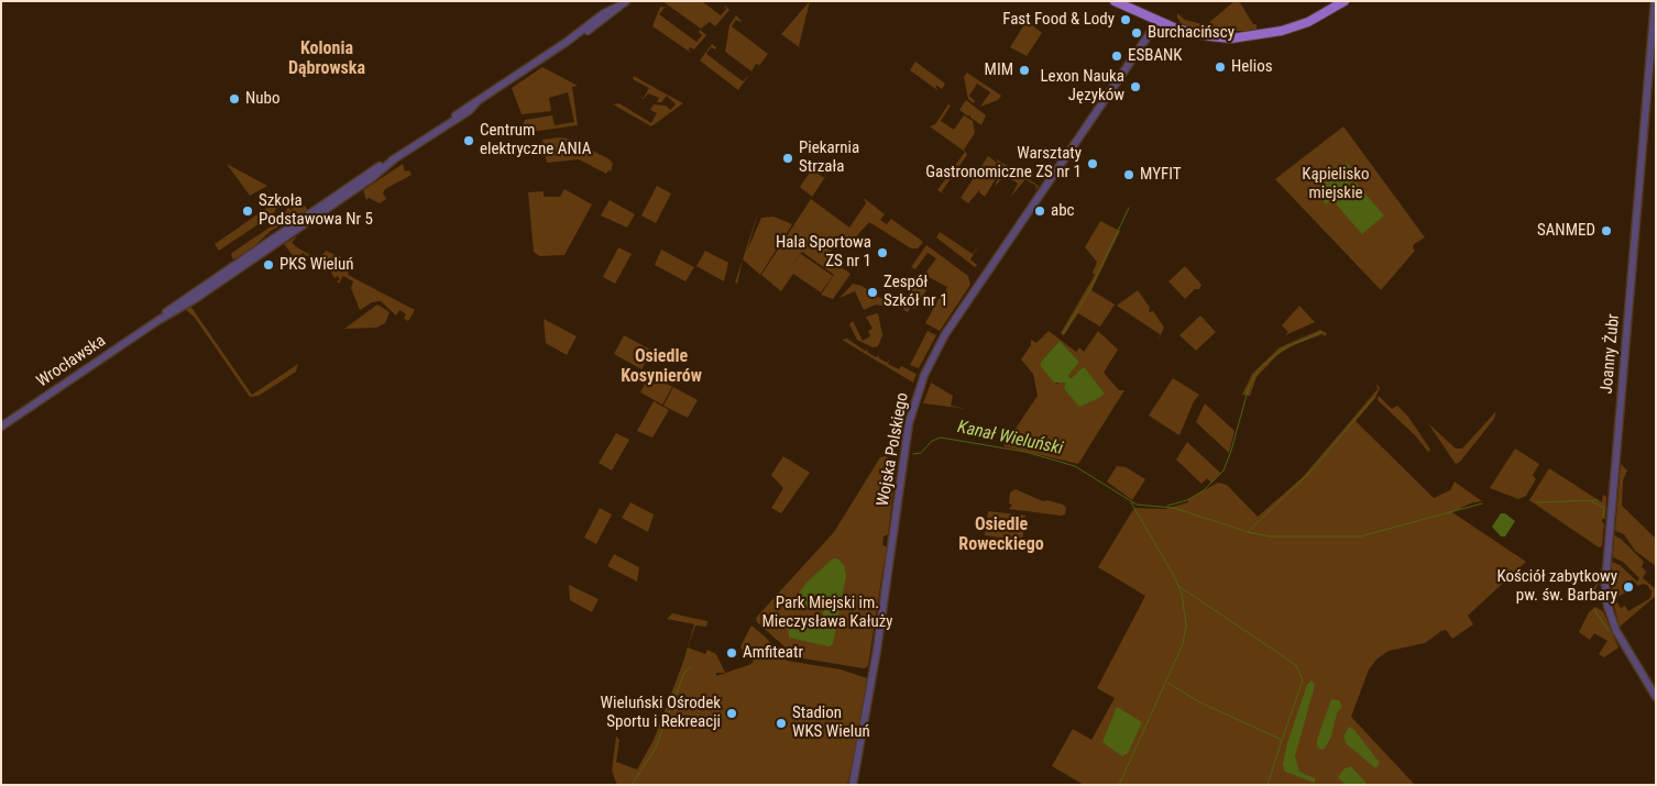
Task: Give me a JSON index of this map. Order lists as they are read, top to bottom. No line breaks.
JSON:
{"streets":{"street":["Joanny Żubr","Wrocławska","Wojska Polskiego"]},"districts":["Kolonia Dąbrowska","Osiedle Kosynierów","Osiedle Roweckiego"],"water":["Kanał Wieluński"],"parks":["Kąpielisko miejskie","Park Miejski im. Mieczysława Kałuży"],"places":["Fast Food & Lody","Burchacińscy","ESBANK","Helios","MIM","Lexon Nauka Języków","Nubo","Centrum elektryczne ANIA","Piekarnia Strzała","Warsztaty Gastronomiczne ZS nr 1","MYFIT","Szkoła Podstawowa Nr 5","abc","SANMED","Hala Sportowa ZS nr 1","PKS Wieluń","Zespół Szkół nr 1","Kościół zabytkowy pw. św. Barbary","Amfiteatr","Wieluński Ośrodek Sportu i Rekreacji","Stadion WKS Wieluń"]}
